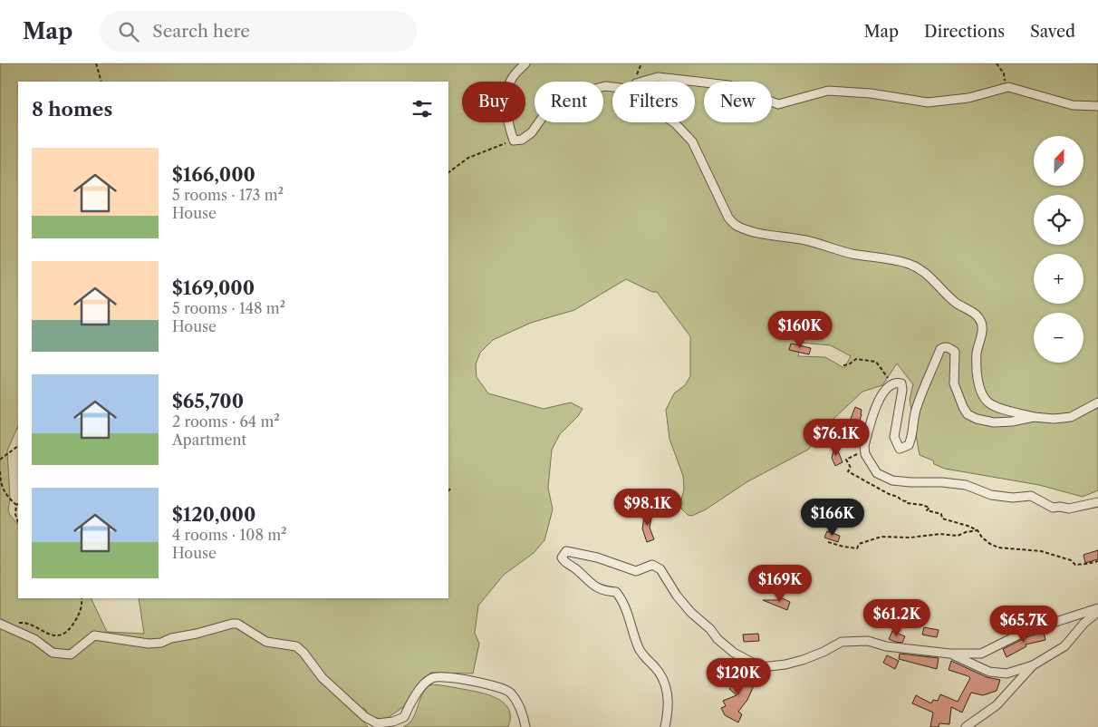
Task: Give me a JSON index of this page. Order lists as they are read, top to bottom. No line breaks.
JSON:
{"north":"top","page":{"header":"Map","search":"Search here","nav":["Map","Directions","Saved"],"chip":["Buy","Rent","Filters","New"],"heading":"8 homes","map_buttons":["+","−"],"list":[{"name":"$166,000","note":"5 rooms · 173 m² · House"},{"name":"$169,000","note":"5 rooms · 148 m² · House"},{"name":"$65,700","note":"2 rooms · 64 m² · Apartment"},{"name":"$120,000","note":"4 rooms · 108 m² · House"}],"price":["$160K","$76.1K","$98.1K","$166K","$169K","$61.2K","$65.7K","$120K"]}}
